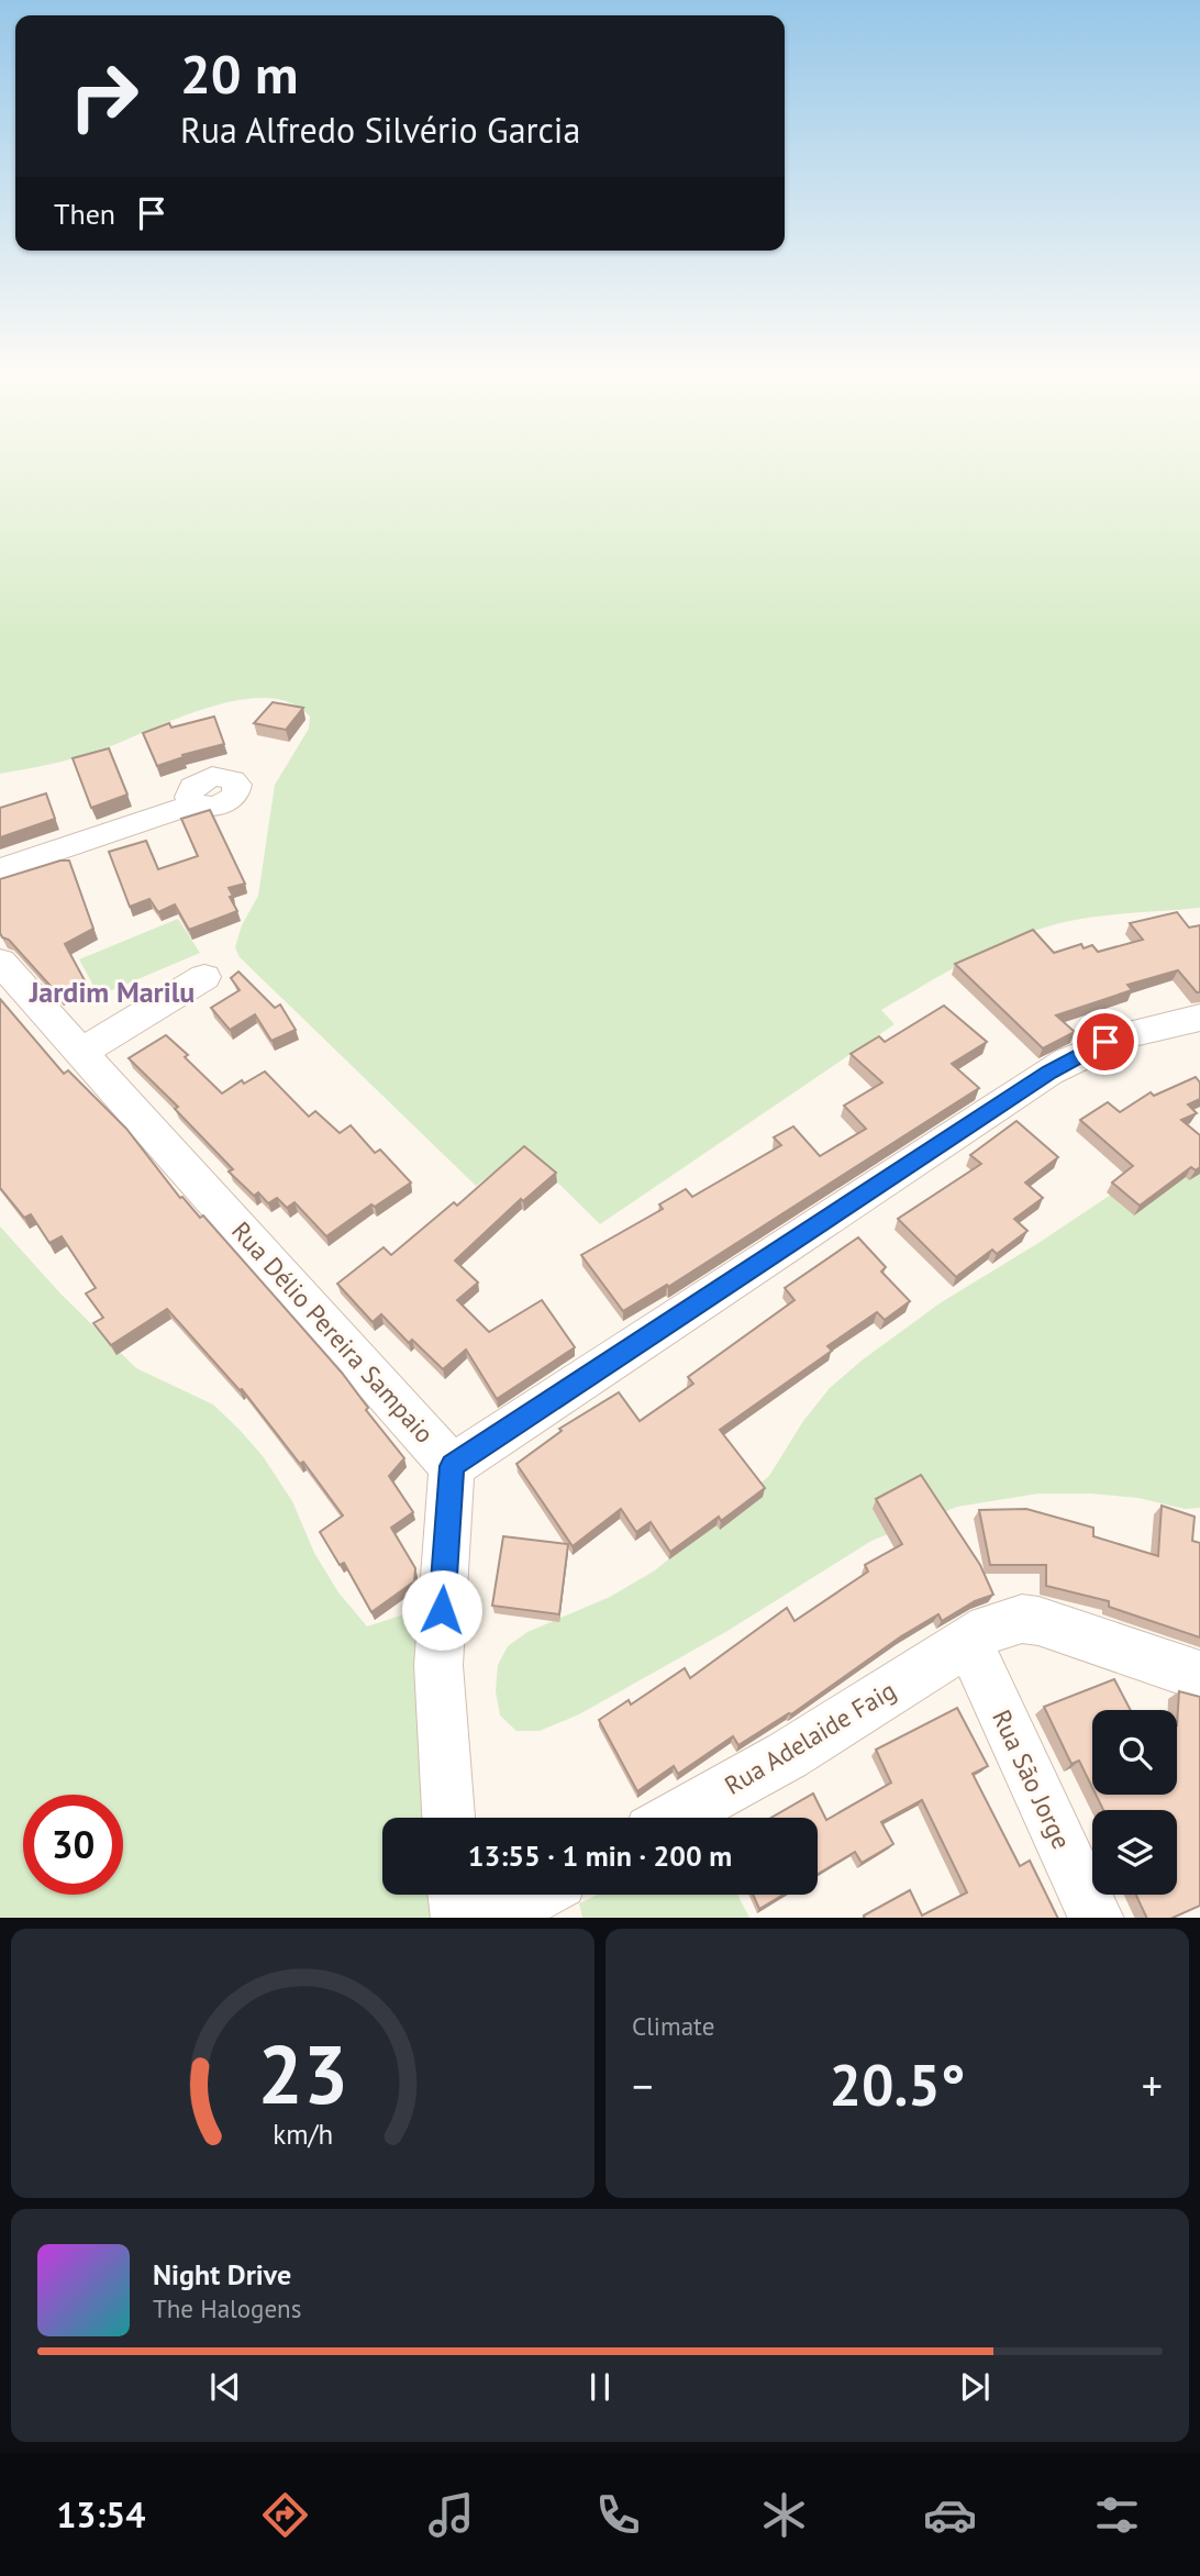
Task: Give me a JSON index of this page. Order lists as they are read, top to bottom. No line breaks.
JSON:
{"streets":{"street":["Rua Délio Pereira Sampaio","Rua Adelaide Faig","Rua São Jorge"]},"crossings":[["Rua Adelaide Faig","Rua São Jorge"]],"districts":["Jardim Marilu"],"page":{"turn":["20 m","Rua Alfredo Silvério Garcia"],"then":"Then","limit":"30","trip":"13:55 · 1 min · 200 m","tile":"Climate","heat":["−","20.5°","+"],"song":["Night Drive","The Halogens"],"tabs":"13:54","gauge":["23","km/h"]}}
